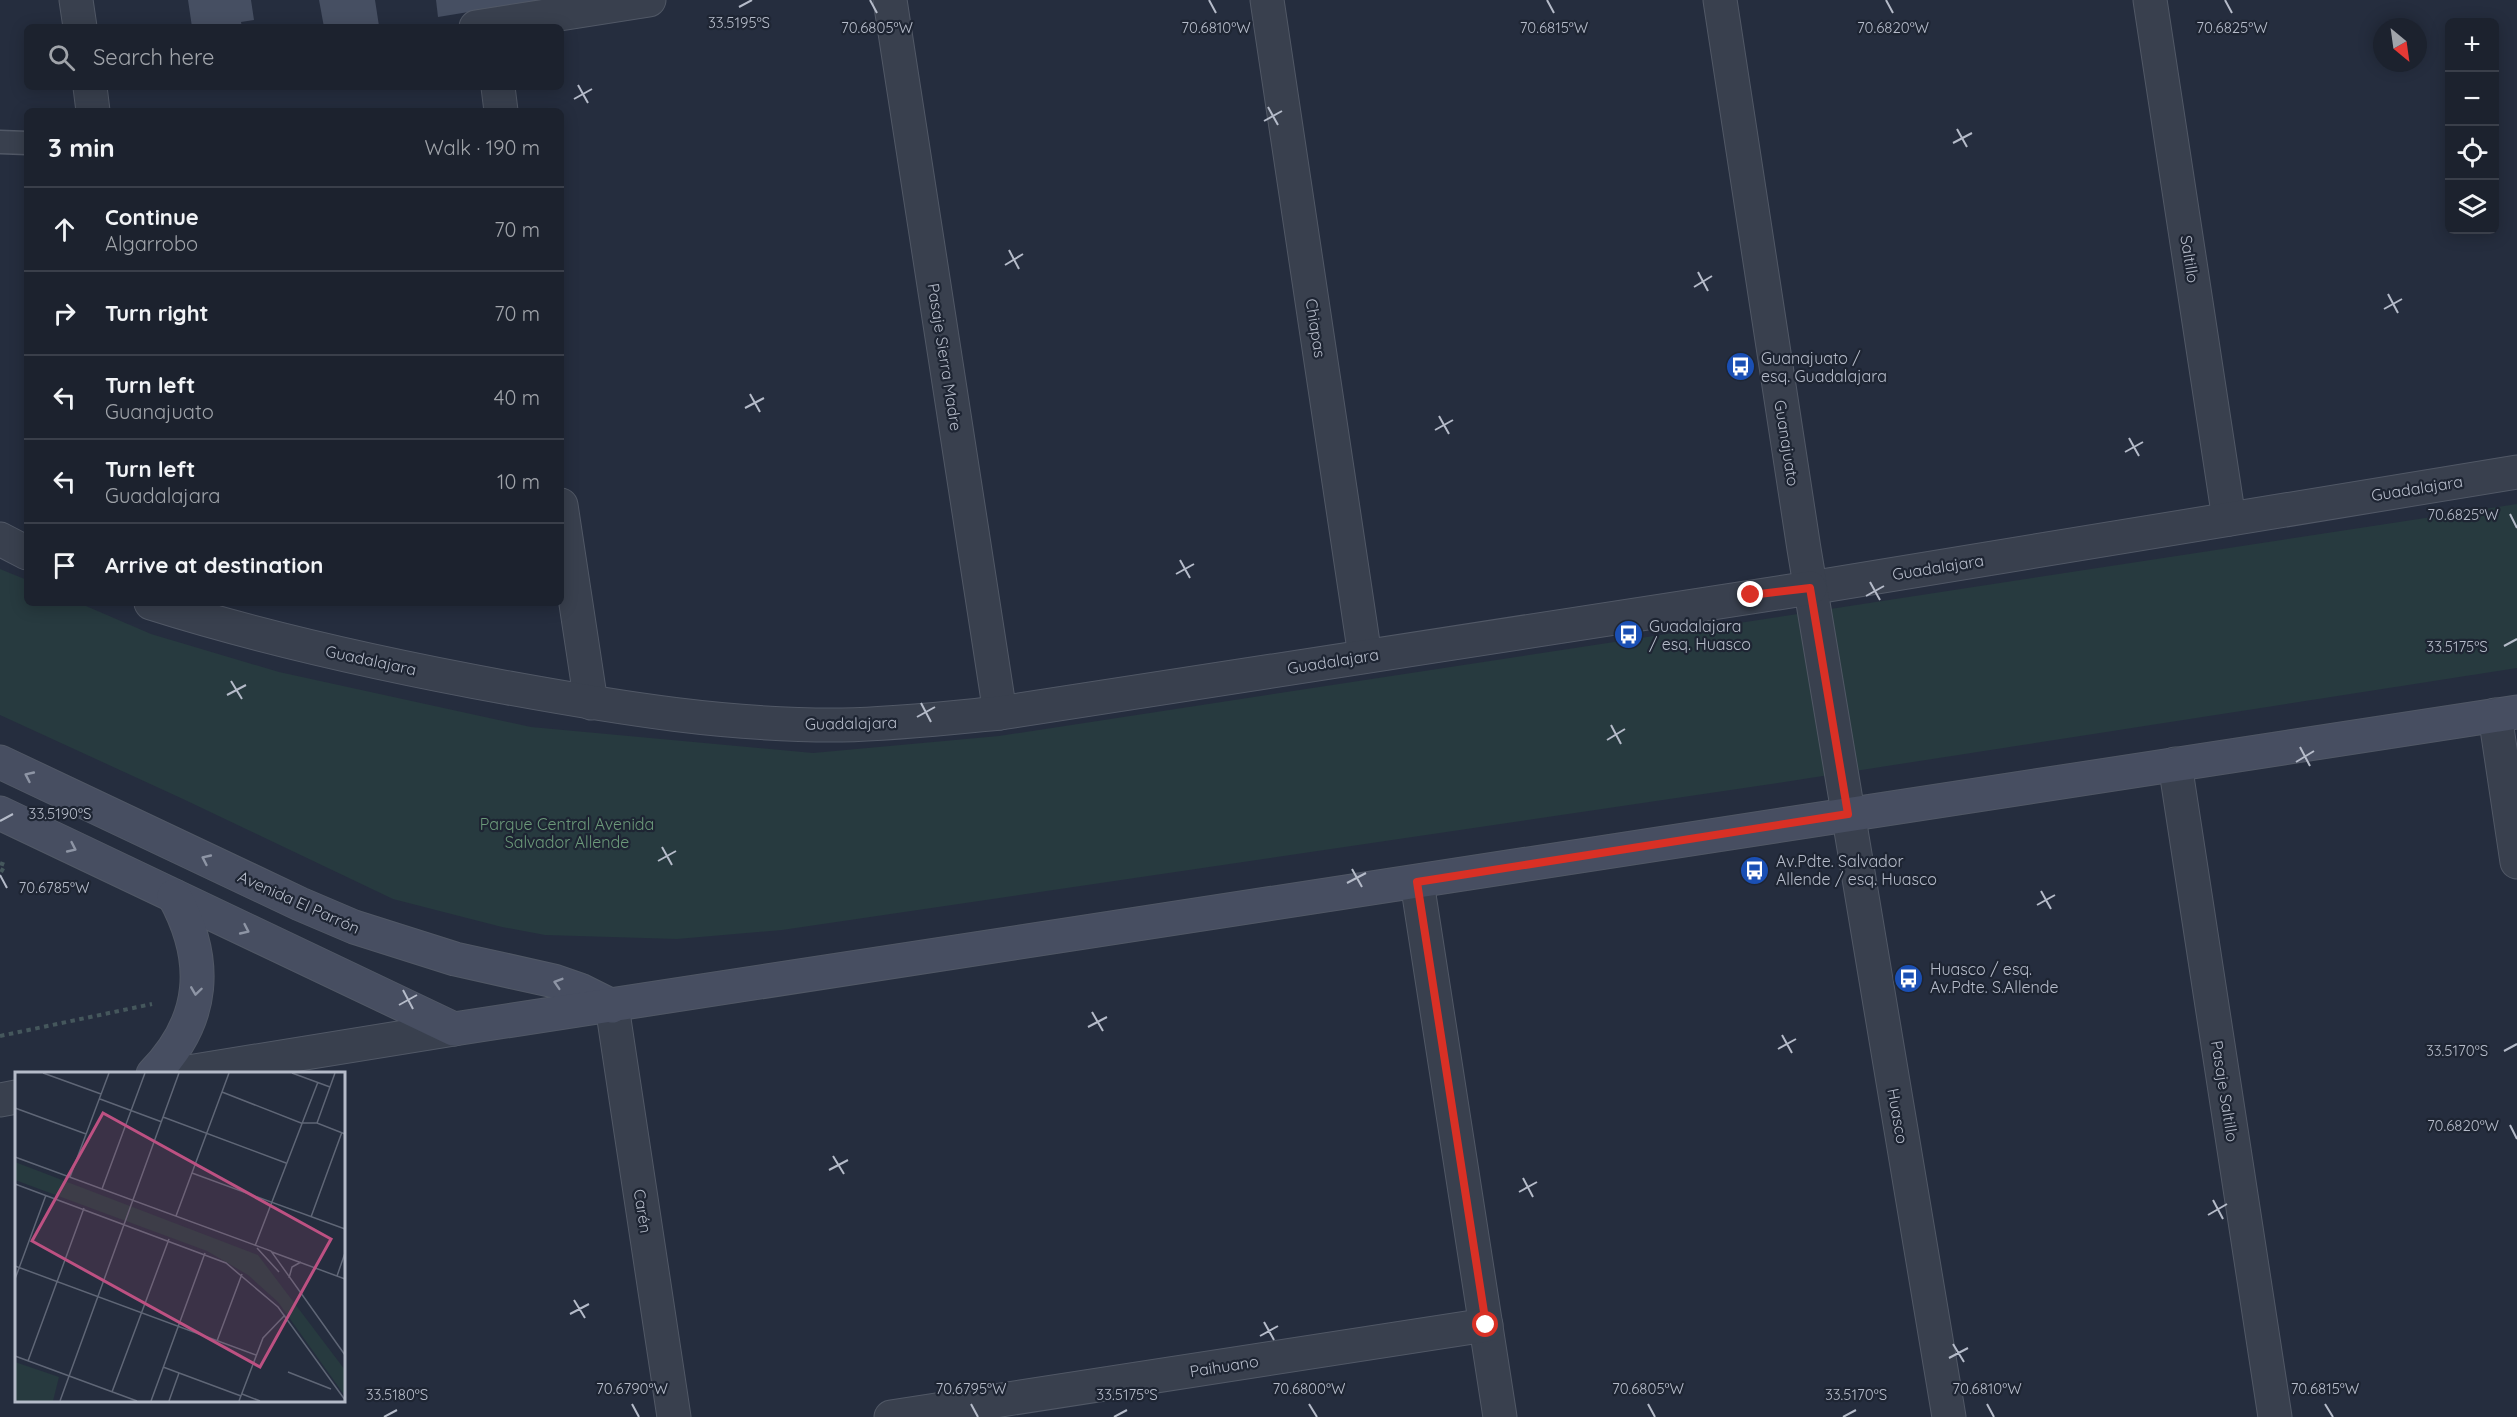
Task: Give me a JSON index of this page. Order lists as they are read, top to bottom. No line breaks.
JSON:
{"streets":{"main road":["Avenida El Parrón"],"street":["Saltillo","Chiapas","Pasaje Sierra Madre","Guanajuato","Guadalajara","Pasaje Saltillo","Huasco","Carén","Paihuano"]},"crossings":[["Saltillo","Guadalajara"],["Chiapas","Guadalajara"],["Pasaje Sierra Madre","Guadalajara"],["Guanajuato","Guadalajara"],["Guanajuato","Huasco"],["Avenida El Parrón","Carén"]],"parks":["Parque Central Avenida Salvador Allende"],"places":{"bus stop":["Guanajuato / esq. Guadalajara","Guadalajara / esq. Huasco","Av.Pdte. Salvador Allende / esq. Huasco","Huasco / esq. Av.Pdte. S.Allende"]},"north":"bottom right","page":{"map_buttons":["+","−"],"search":"Search here","heading":["3 min","Walk · 190 m"],"list":[["Continue","Algarrobo","70 m"],["Turn right","70 m"],["Turn left","Guanajuato","40 m"],["Turn left","Guadalajara","10 m"],"Arrive at destination"]},"coordinates":["33.5195°S","70.6805°W","70.6810°W","70.6815°W","70.6820°W","70.6825°W","33.5175°S","33.5190°S","70.6785°W","33.5170°S","70.6790°W","70.6795°W","70.6800°W","33.5180°S"]}
